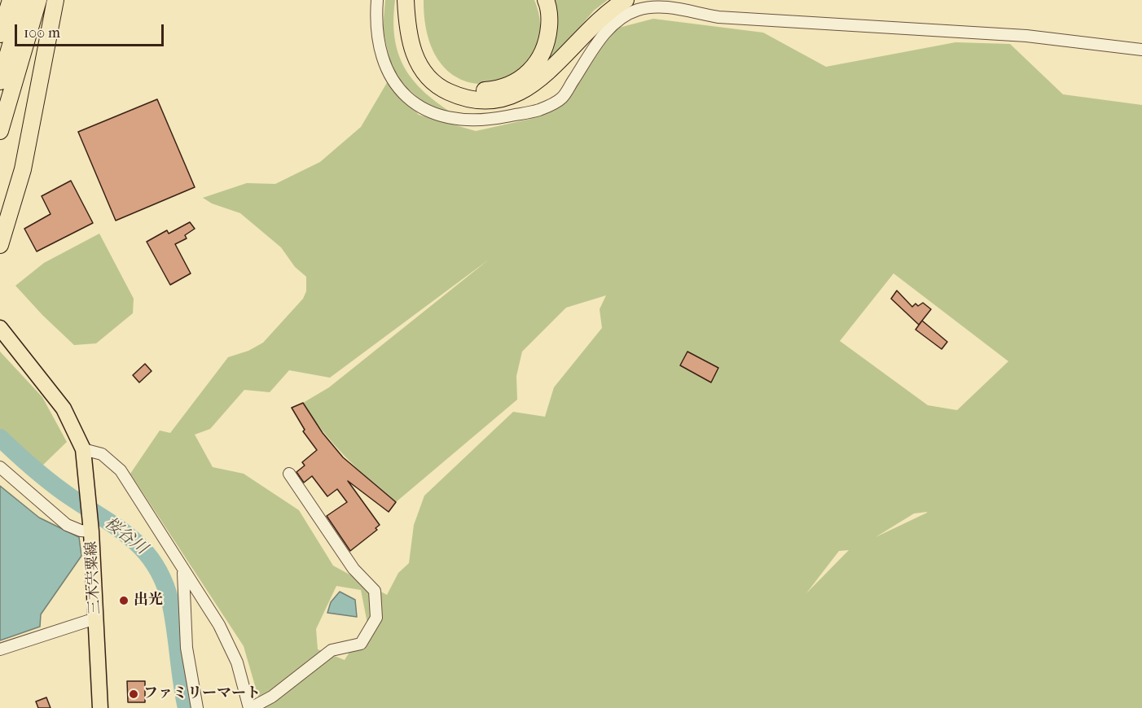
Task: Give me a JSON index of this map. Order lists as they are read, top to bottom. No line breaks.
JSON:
{"streets":{"main road":["三木宍粟線"]},"water":["桜谷川"],"places":["出光","ファミリーマート"],"scale_bar":"100 m"}
